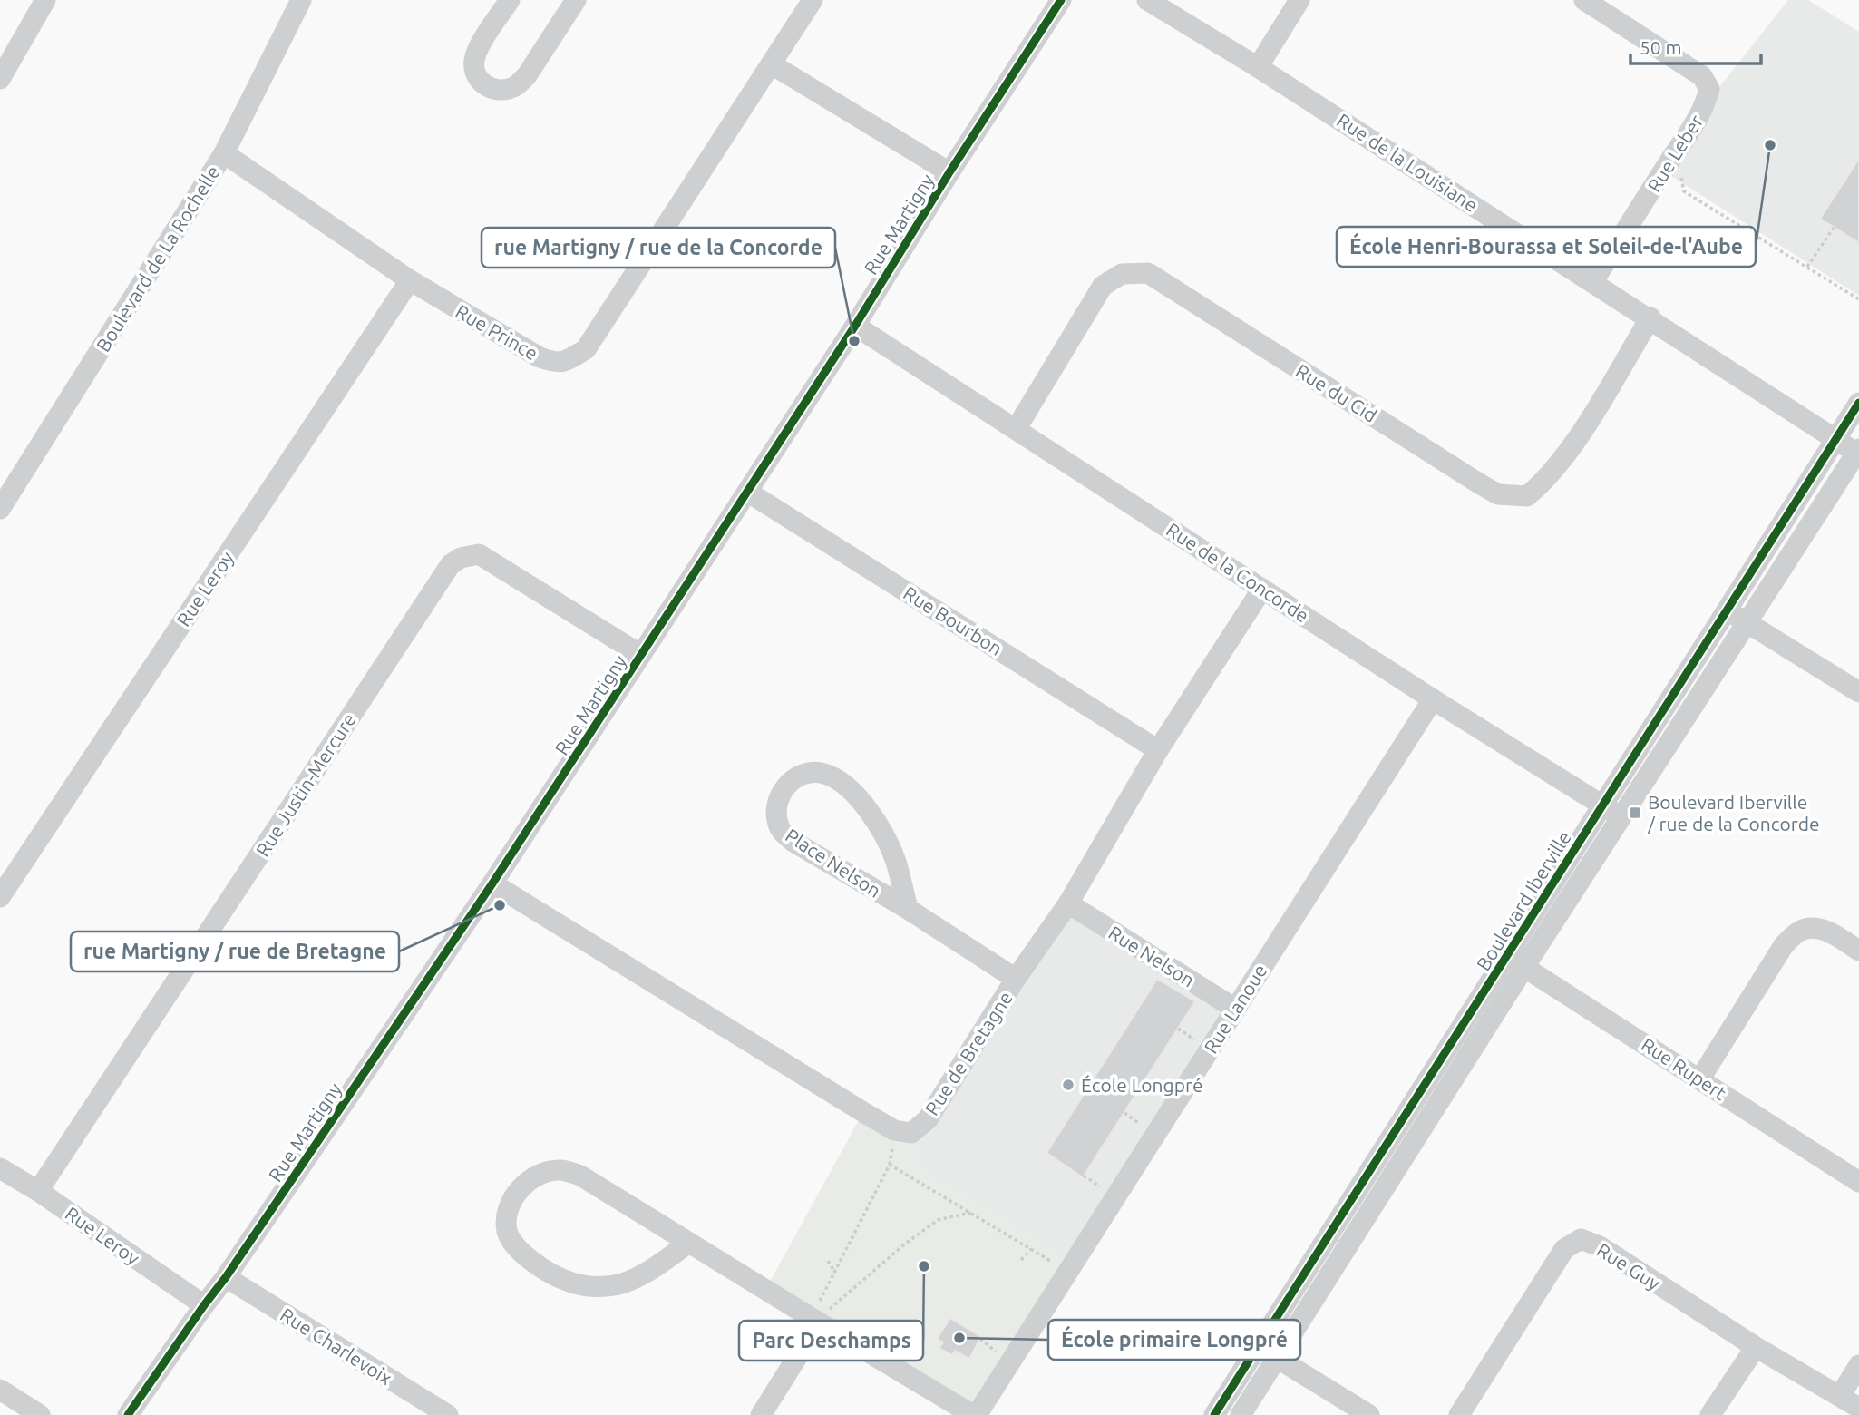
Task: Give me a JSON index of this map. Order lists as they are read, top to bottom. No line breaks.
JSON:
{"streets":{"street":["Rue Leber","Rue de la Louisiane","Rue Martigny","Boulevard de La Rochelle","Rue Prince","Rue du Cid","Rue de la Concorde","Rue Leroy","Rue Bourbon","Rue Justin-Mercure","Place Nelson","Boulevard Iberville","Rue Nelson","Rue Lanoue","Rue de Bretagne","Rue Rupert","Rue Guy","Rue Charlevoix"]},"crossings":[["Rue Leber","Rue de la Louisiane"],["Rue de la Louisiane","Rue du Cid"],["Rue de la Louisiane","Boulevard Iberville"],["Rue Martigny","Rue de la Concorde"],["Rue Martigny","Rue Leroy"],["Rue Martigny","Rue Bourbon"],["Rue Martigny","Rue Justin-Mercure"],["Rue Martigny","Rue de Bretagne"],["Rue Martigny","Rue Charlevoix"],["Boulevard de La Rochelle","Rue Prince"],["Rue Prince","Rue Leroy"],["Rue du Cid","Rue de la Concorde"],["Rue de la Concorde","Boulevard Iberville"],["Rue de la Concorde","Rue Lanoue"],["Rue de la Concorde","Rue de Bretagne"],["Rue Leroy","Rue Justin-Mercure"],["Rue Bourbon","Rue de Bretagne"],["Place Nelson","Rue de Bretagne"],["Boulevard Iberville","Rue Rupert"],["Rue Nelson","Rue Lanoue"],["Rue Nelson","Rue de Bretagne"]],"places":{"other":["École Henri-Bourassa et Soleil-de-l'Aube","rue Martigny / rue de la Concorde","rue Martigny / rue de Bretagne","École Longpré","Parc Deschamps","École primaire Longpré"],"transit":["Boulevard Iberville / rue de la Concorde"]},"scale_bar":"50 m"}
